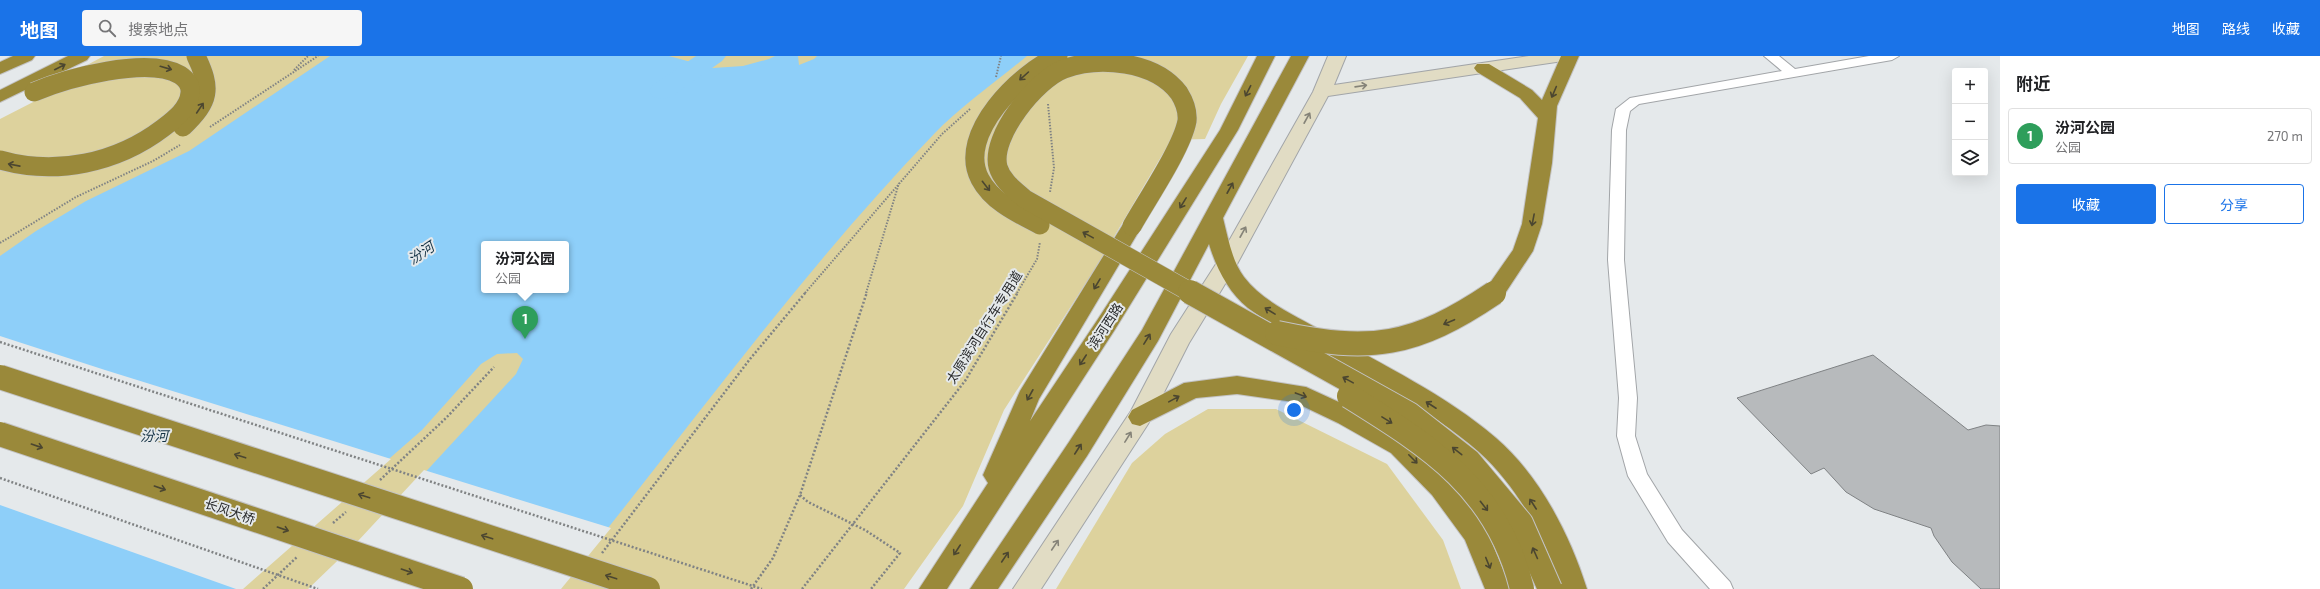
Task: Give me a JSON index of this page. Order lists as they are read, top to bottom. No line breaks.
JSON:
{"streets":{"highway":["滨河西路","长风大桥"],"path":["太原滨河自行车专用道"]},"water":["汾河"],"page":{"header":"地图","search":"搜索地点","nav":["地图","路线","收藏"],"heading":"附近","map_buttons":["+","−"],"list":[{"mark":"1","name":"汾河公园","note":"公园","value":"270 m"}],"buttons":["收藏","分享"],"popup":["汾河公园","公园"],"pins":"1"}}
